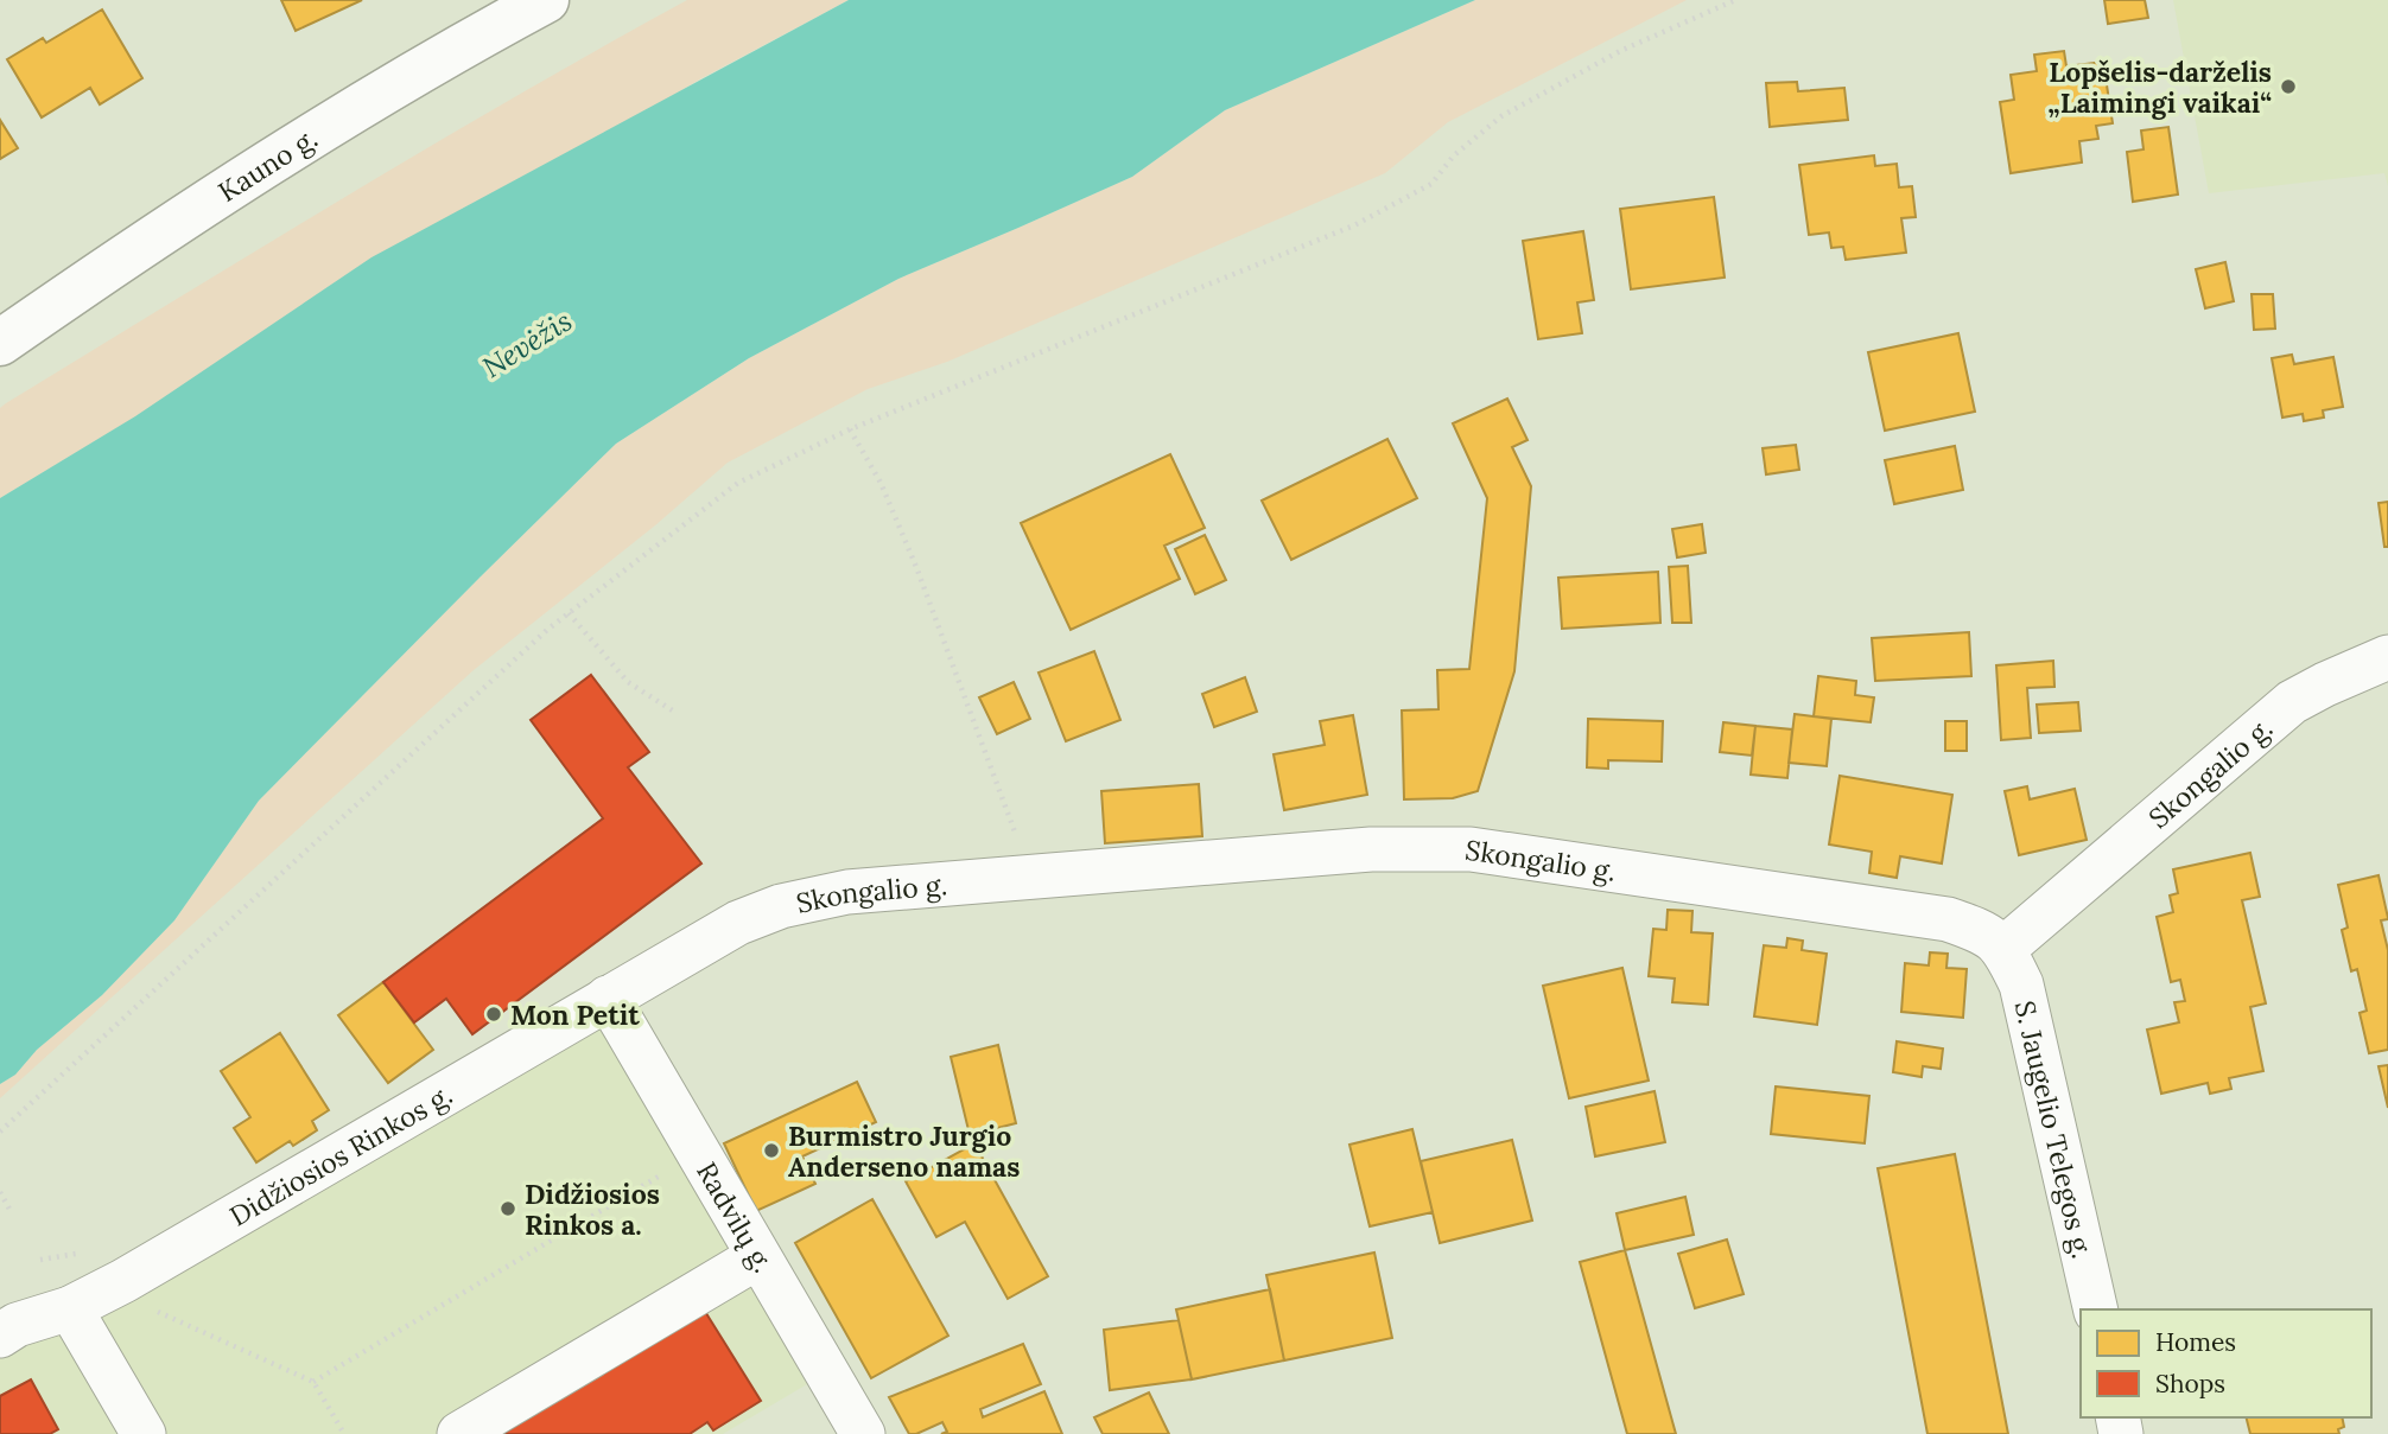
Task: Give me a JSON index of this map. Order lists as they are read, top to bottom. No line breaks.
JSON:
{"streets":{"main road":["Kauno g."],"street":["Skongalio g.","S. Jaugelio Telegos g.","Didžiosios Rinkos g.","Radvilų g."]},"crossings":[["Skongalio g.","S. Jaugelio Telegos g."],["Skongalio g.","Didžiosios Rinkos g."],["Skongalio g.","Radvilų g."],["Didžiosios Rinkos g.","Radvilų g."]],"water":["Nevėžis"],"places":["Lopšelis-darželis „Laimingi vaikai“","Mon Petit","Burmistro Jurgio Anderseno namas","Didžiosios Rinkos a."],"legend":["Homes","Shops"]}
